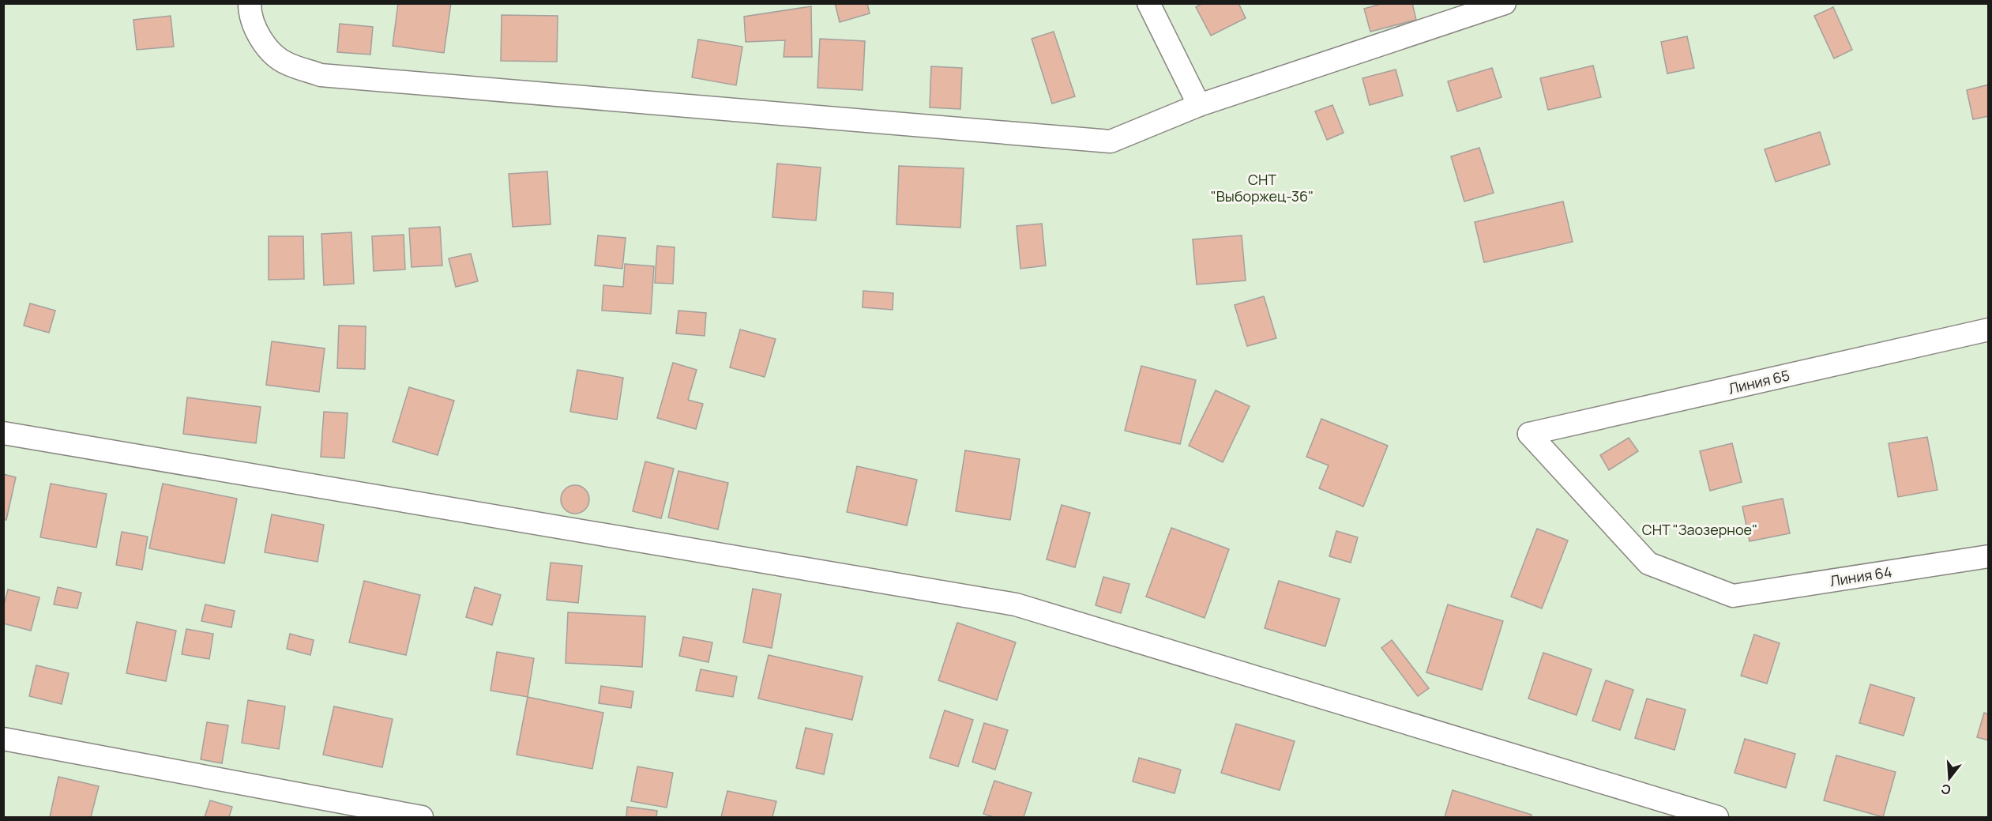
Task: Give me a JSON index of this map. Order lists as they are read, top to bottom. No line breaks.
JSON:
{"streets":{"street":["Линия 65","Линия 64"]},"crossings":[["Линия 65","Линия 64"]],"parks":["СНТ \"Выборжец-36\"","СНТ \"Заозерное\""],"north":"bottom"}
